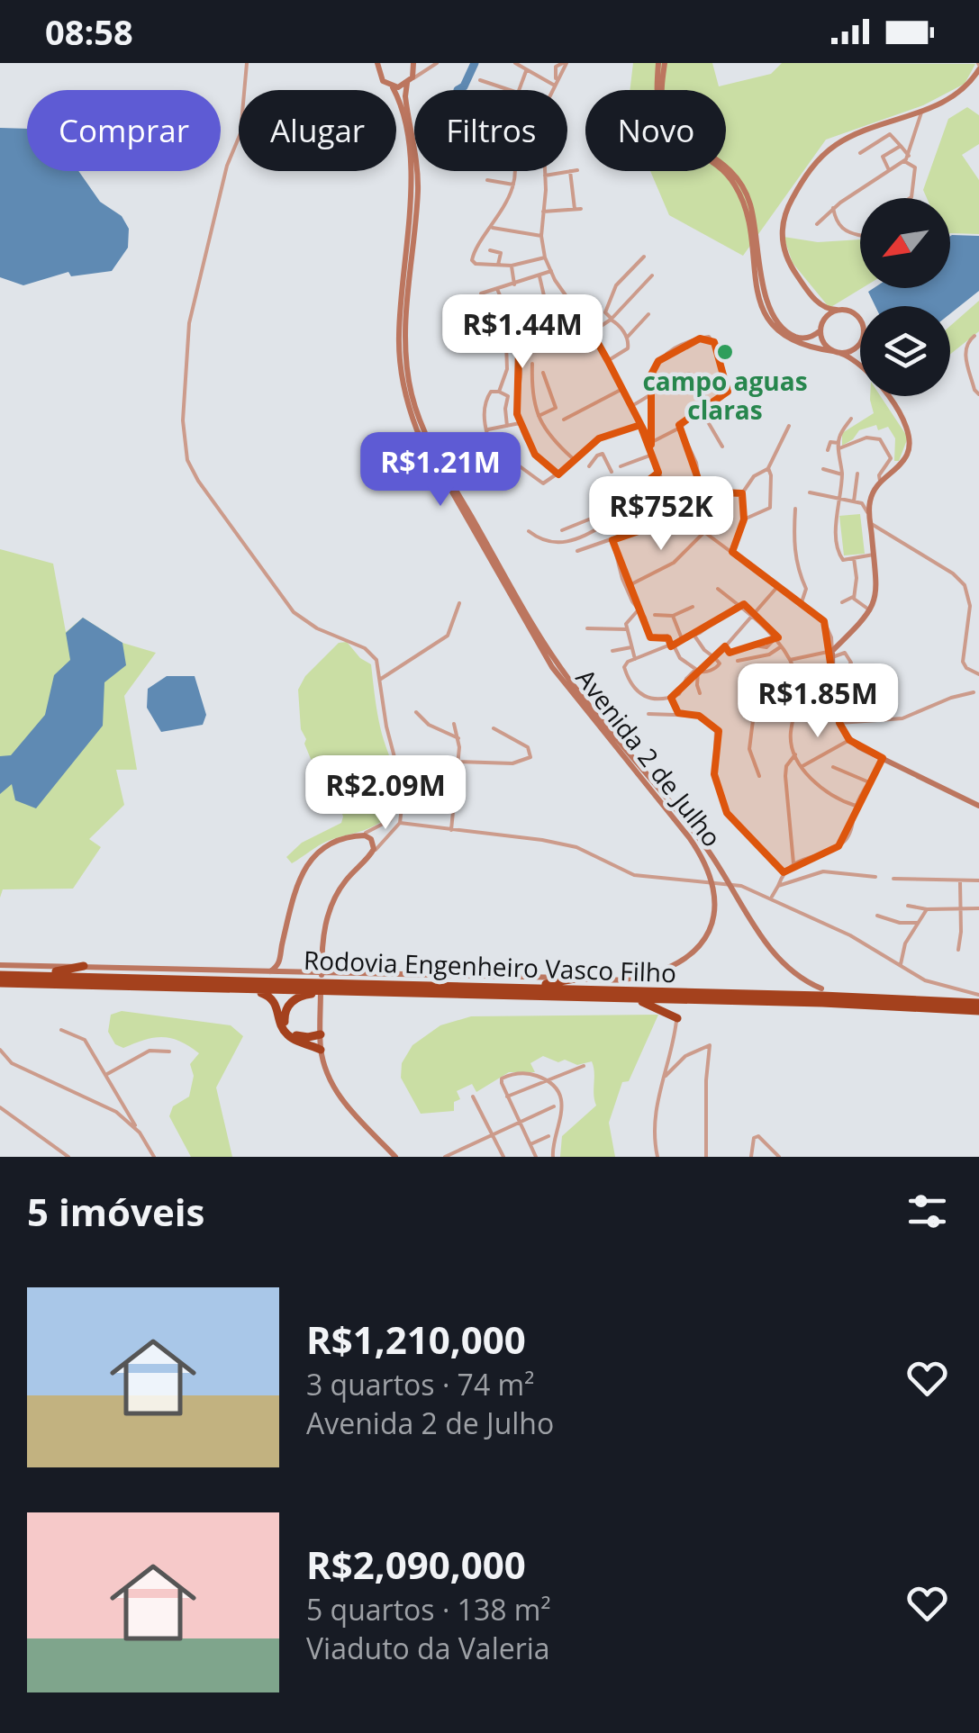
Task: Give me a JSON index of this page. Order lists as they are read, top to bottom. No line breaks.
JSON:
{"streets":{"highway":["Rodovia Engenheiro Vasco Filho"],"main road":["Avenida 2 de Julho"]},"places":["campo aguas claras"],"north":"bottom left","page":{"status":"08:58","chip":["Comprar","Alugar","Filtros","Novo"],"price":["R$1.44M","R$1.21M","R$752K","R$1.85M","R$2.09M"],"heading":"5 imóveis","list":[{"name":"R$1,210,000","note":"3 quartos · 74 m² · Avenida 2 de Julho"},{"name":"R$2,090,000","note":"5 quartos · 138 m² · Viaduto da Valeria"}]}}
